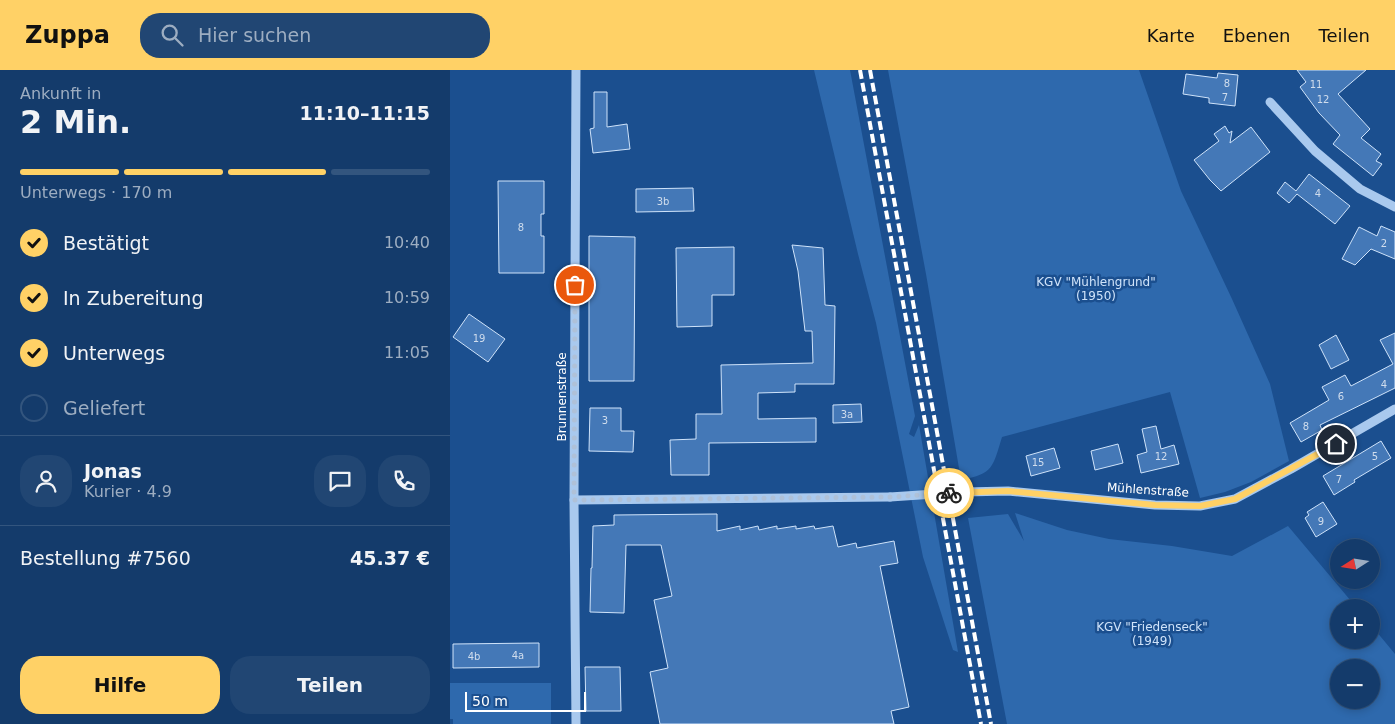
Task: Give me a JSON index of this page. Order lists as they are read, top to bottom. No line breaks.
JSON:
{"streets":{"street":["Brunnenstraße","Mühlenstraße"]},"crossings":[["Brunnenstraße","Mühlenstraße"]],"parks":["KGV \"Mühlengrund\" (1950)","KGV \"Friedenseck\" (1949)"],"house_numbers":["8","11","7","12","4","3b","8","2","19","4","6","3a","3","8","12","5","15","7","9","4a","4b"],"scale_bar":"50 m","north":"left","page":{"header":"Zuppa","search":"Hier suchen","nav":["Karte","Ebenen","Teilen"],"heading":["2 Min.","Ankunft in","11:10–11:15"],"panel":["Jonas","Kurier · 4.9","Bestellung #7560","45.37 €"],"bar":"Unterwegs · 170 m","list":[["Bestätigt","10:40"],["In Zubereitung","10:59"],["Unterwegs","11:05"],"Geliefert"],"map_buttons":["+","−"],"buttons":["Hilfe","Teilen"],"scale":"50 m"}}
